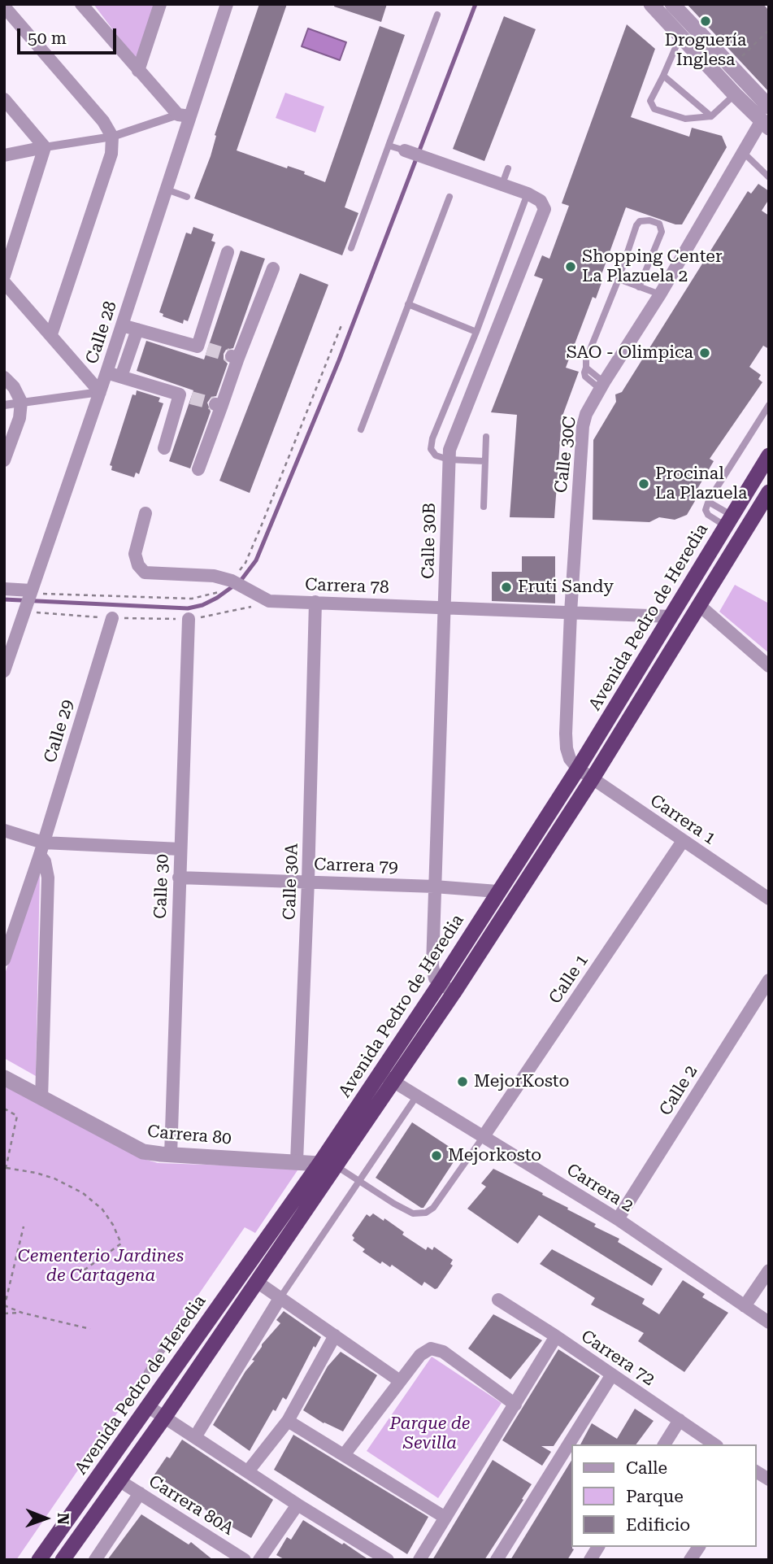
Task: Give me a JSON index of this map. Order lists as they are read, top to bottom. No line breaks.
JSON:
{"streets":{"highway":["Avenida Pedro de Heredia"],"street":["Calle 28","Calle 30C","Calle 30B","Carrera 78","Calle 29","Carrera 1","Carrera 79","Calle 30A","Calle 30","Calle 1","Calle 2","Carrera 80","Carrera 2","Carrera 72","Carrera 80A"]},"crossings":[["Calle 30C","Carrera 78"],["Calle 30C","Avenida Pedro de Heredia"],["Calle 30C","Carrera 1"],["Calle 30B","Carrera 78"],["Calle 30B","Avenida Pedro de Heredia"],["Calle 30B","Carrera 79"],["Carrera 78","Avenida Pedro de Heredia"],["Carrera 78","Calle 30A"],["Avenida Pedro de Heredia","Carrera 1"],["Avenida Pedro de Heredia","Carrera 79"],["Avenida Pedro de Heredia","Carrera 80"],["Avenida Pedro de Heredia","Carrera 2"],["Avenida Pedro de Heredia","Carrera 80A"],["Carrera 1","Calle 1"],["Carrera 79","Calle 30A"],["Carrera 79","Calle 30"],["Calle 30A","Carrera 80"],["Calle 30","Carrera 80"],["Calle 1","Carrera 2"],["Calle 2","Carrera 2"]],"parks":["Cementerio Jardines de Cartagena","Parque de Sevilla"],"places":["Droguería Inglesa","Shopping Center La Plazuela 2","SAO - Olimpica","Procinal La Plazuela","Fruti Sandy","MejorKosto","Mejorkosto"],"legend":["Calle","Parque","Edificio"],"scale_bar":"50 m","north":"right"}
